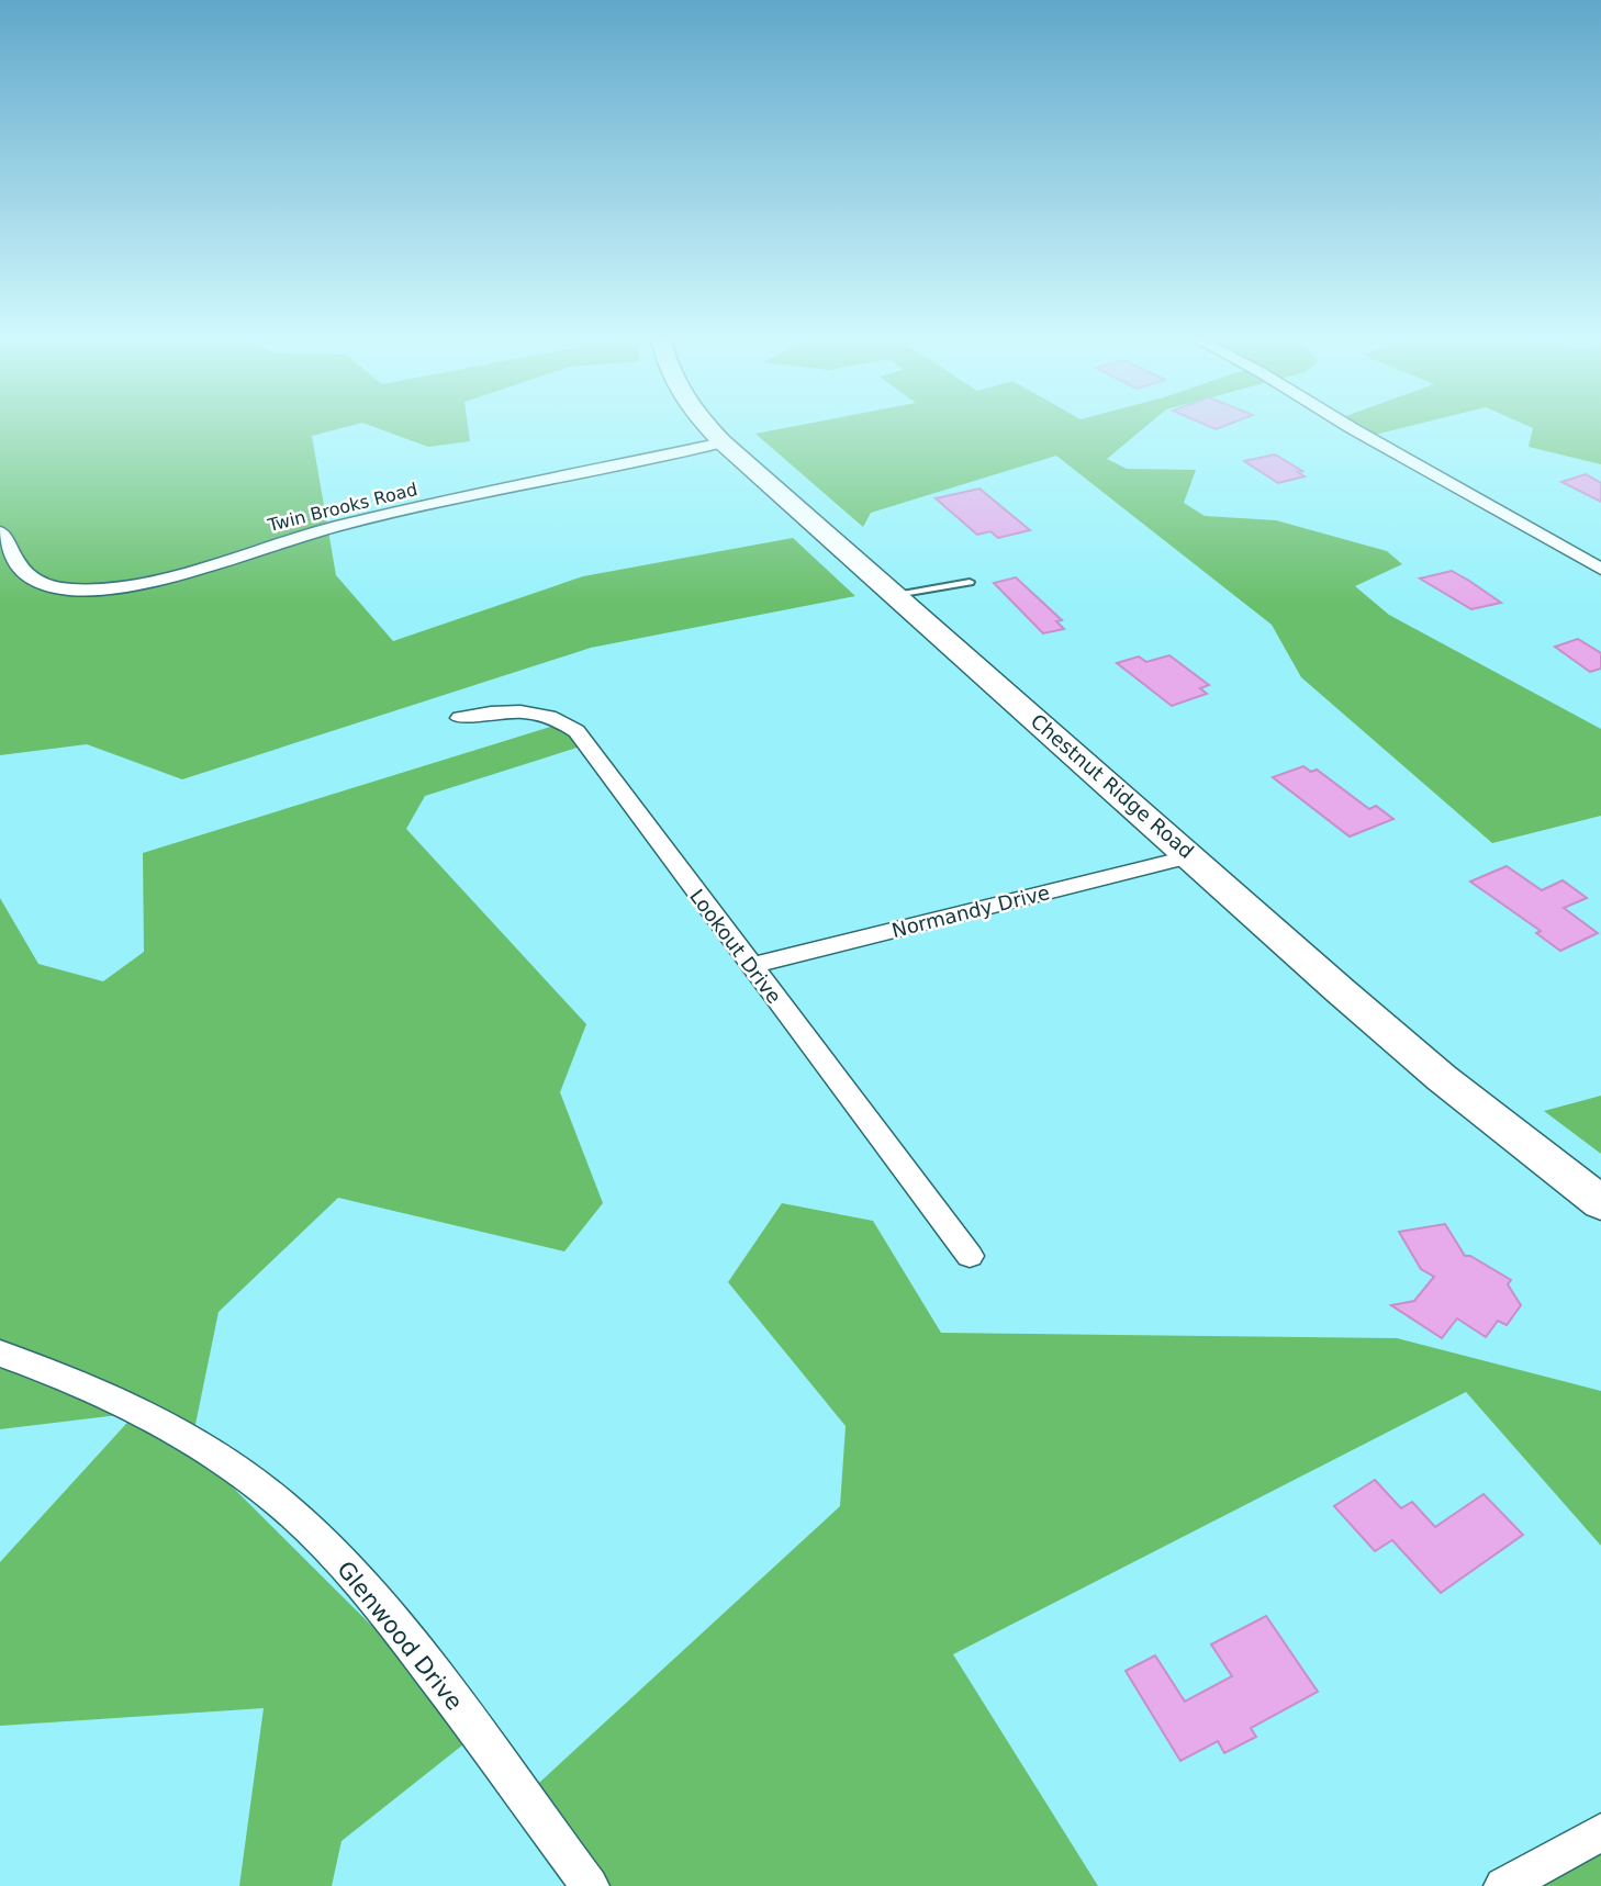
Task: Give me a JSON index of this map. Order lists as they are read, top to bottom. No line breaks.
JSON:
{"streets":{"main road":["Chestnut Ridge Road"],"street":["Twin Brooks Road","Normandy Drive","Lookout Drive","Glenwood Drive"]},"crossings":[["Twin Brooks Road","Chestnut Ridge Road"],["Chestnut Ridge Road","Normandy Drive"],["Normandy Drive","Lookout Drive"]]}
